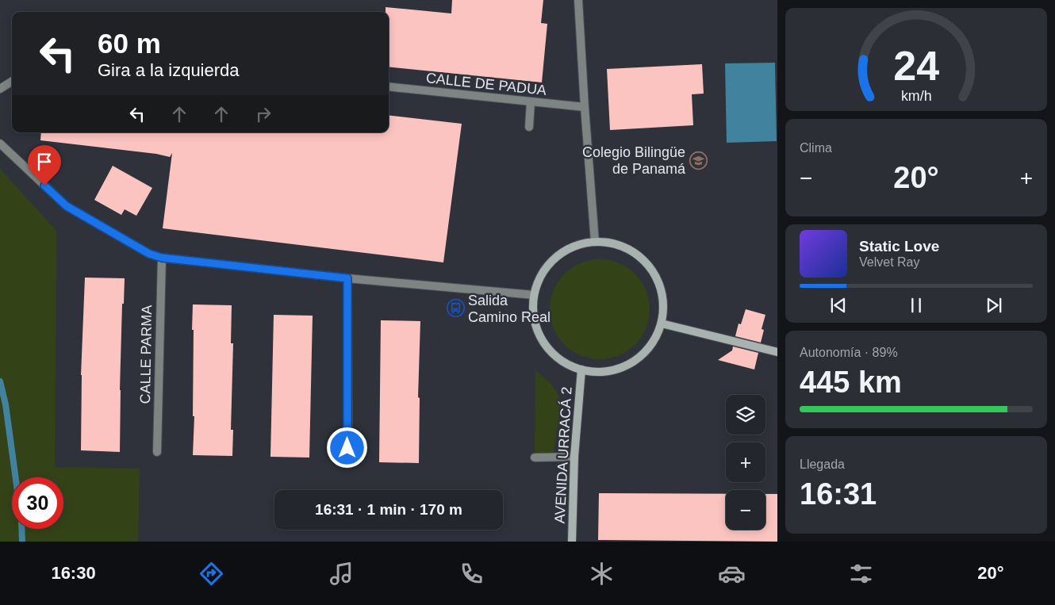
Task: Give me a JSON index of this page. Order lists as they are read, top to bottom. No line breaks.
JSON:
{"streets":{"street":["CALLE DE PADUA","CALLE PARMA","AVENIDA URRACÁ 2"]},"places":{"school or university":["Colegio Bilingüe de Panamá"],"bus stop":["Salida Camino Real"]},"page":{"turn":["60 m","Gira a la izquierda"],"tile":["Clima",["Autonomía · 89%","445 km"],["Llegada","16:31"]],"heat":["−","20°","+"],"song":["Static Love","Velvet Ray"],"map_buttons":["+","−"],"limit":"30","trip":"16:31 · 1 min · 170 m","tabs":["16:30","20°"],"gauge":["24","km/h"]}}
